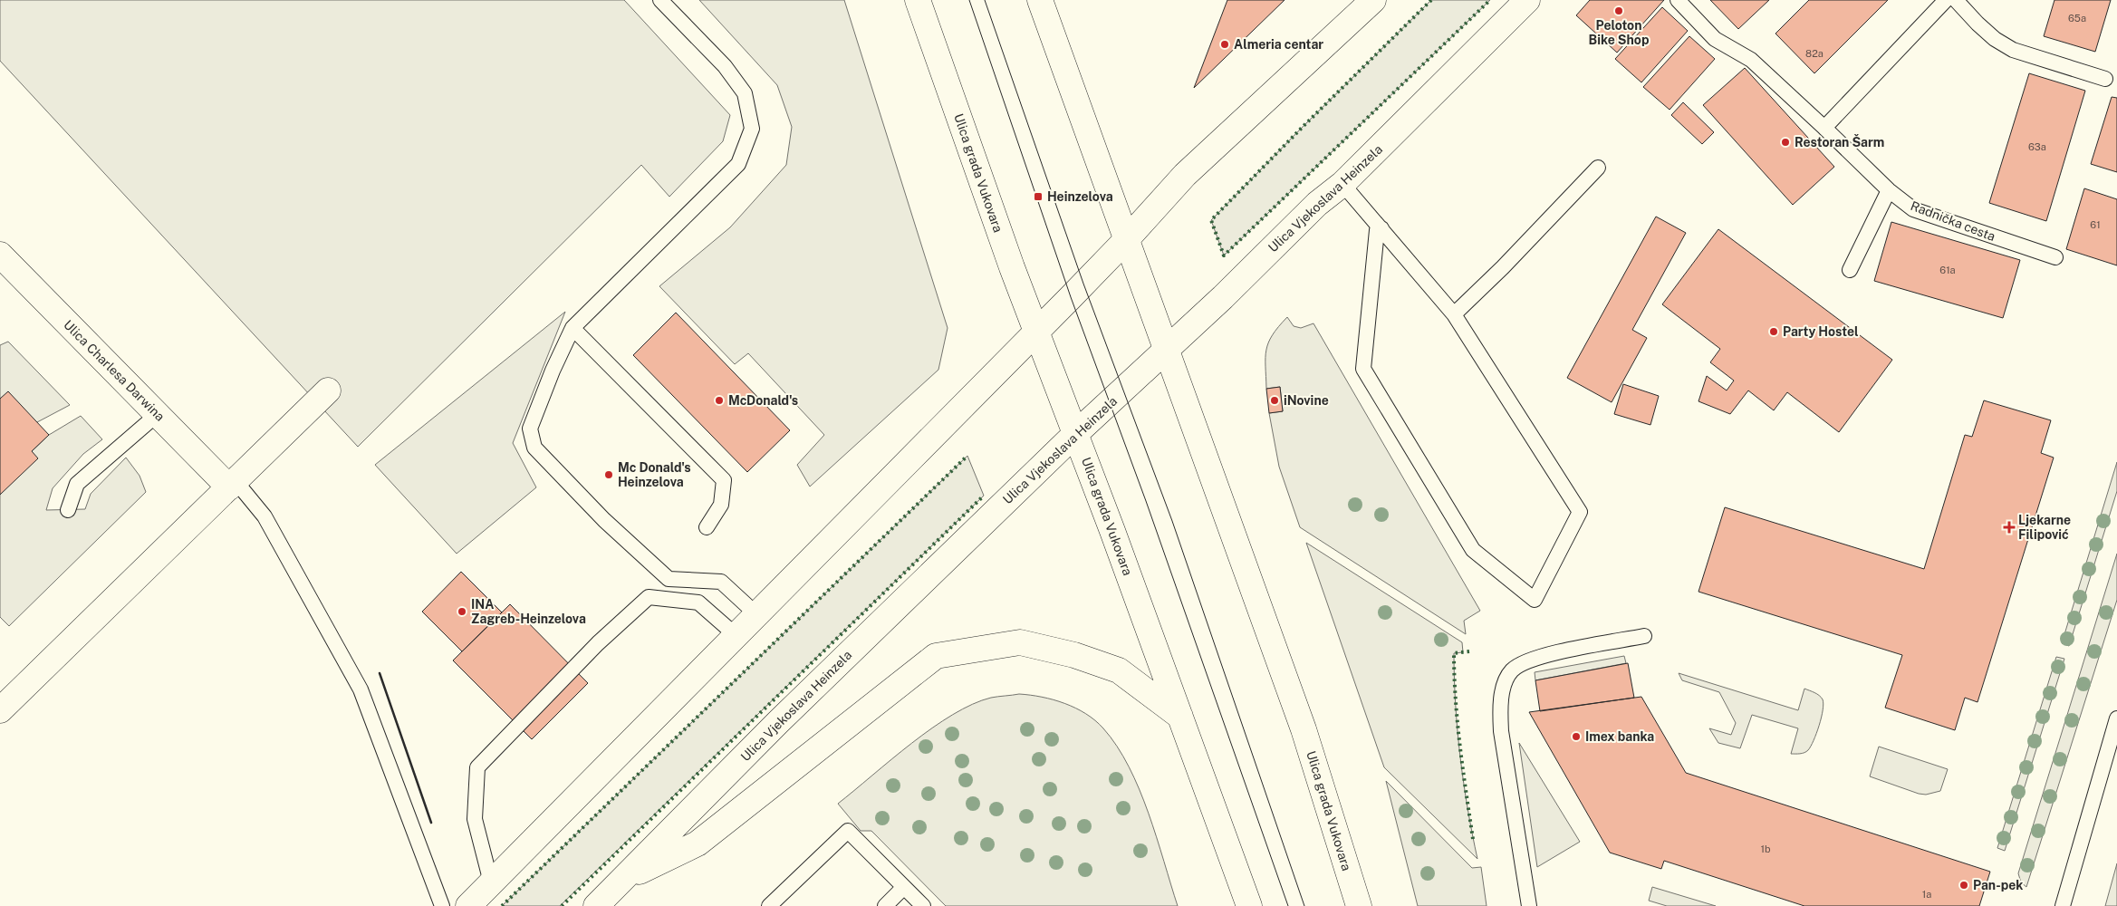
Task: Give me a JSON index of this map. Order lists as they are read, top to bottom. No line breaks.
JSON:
{"streets":{"main road":["Ulica grada Vukovara","Ulica Vjekoslava Heinzela","Ulica Charlesa Darwina"],"lane":["Radnička cesta"]},"crossings":[["Ulica grada Vukovara","Ulica Vjekoslava Heinzela"]],"places":{"other":["Peloton Bike Shop","Almeria centar","Restoran Šarm","Party Hostel","McDonald's","iNovine","Mc Donald's Heinzelova","INA Zagreb-Heinzelova","Imex banka","Pan-pek"],"transit":["Heinzelova"],"health":["Ljekarne Filipović"]},"house_numbers":["65a","82a","63a","61","61a","1b","1a"]}
